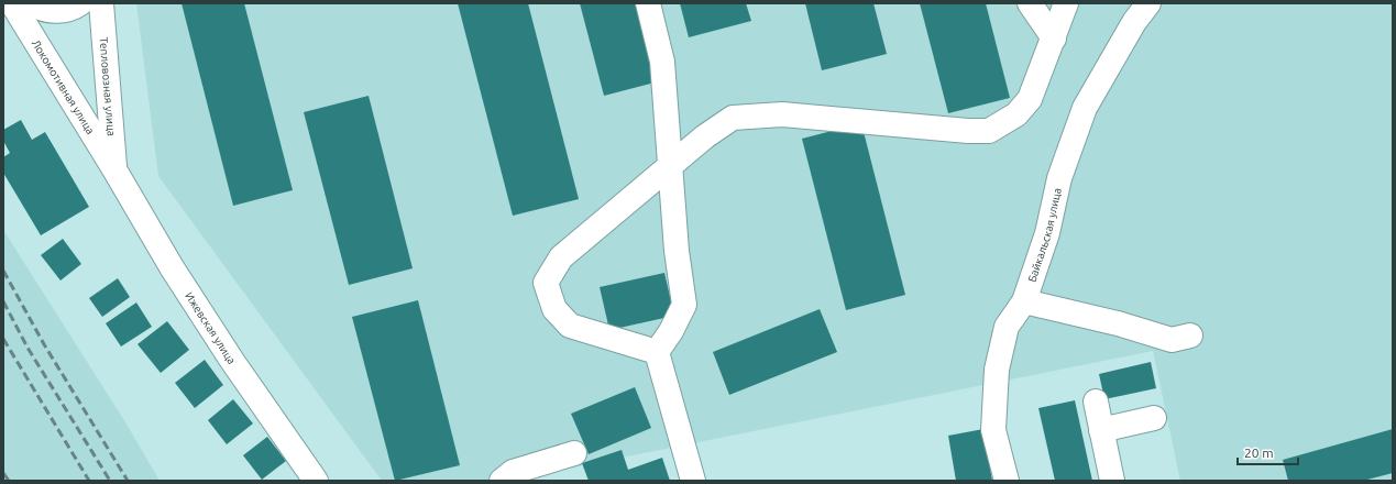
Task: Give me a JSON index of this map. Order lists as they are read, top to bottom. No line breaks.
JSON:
{"streets":{"street":["Локомотивная улица","Тепловозная улица","Байкальская улица","Ижевская улица"]},"crossings":[["Локомотивная улица","Тепловозная улица"],["Локомотивная улица","Ижевская улица"],["Тепловозная улица","Ижевская улица"]],"scale_bar":"20 m"}
